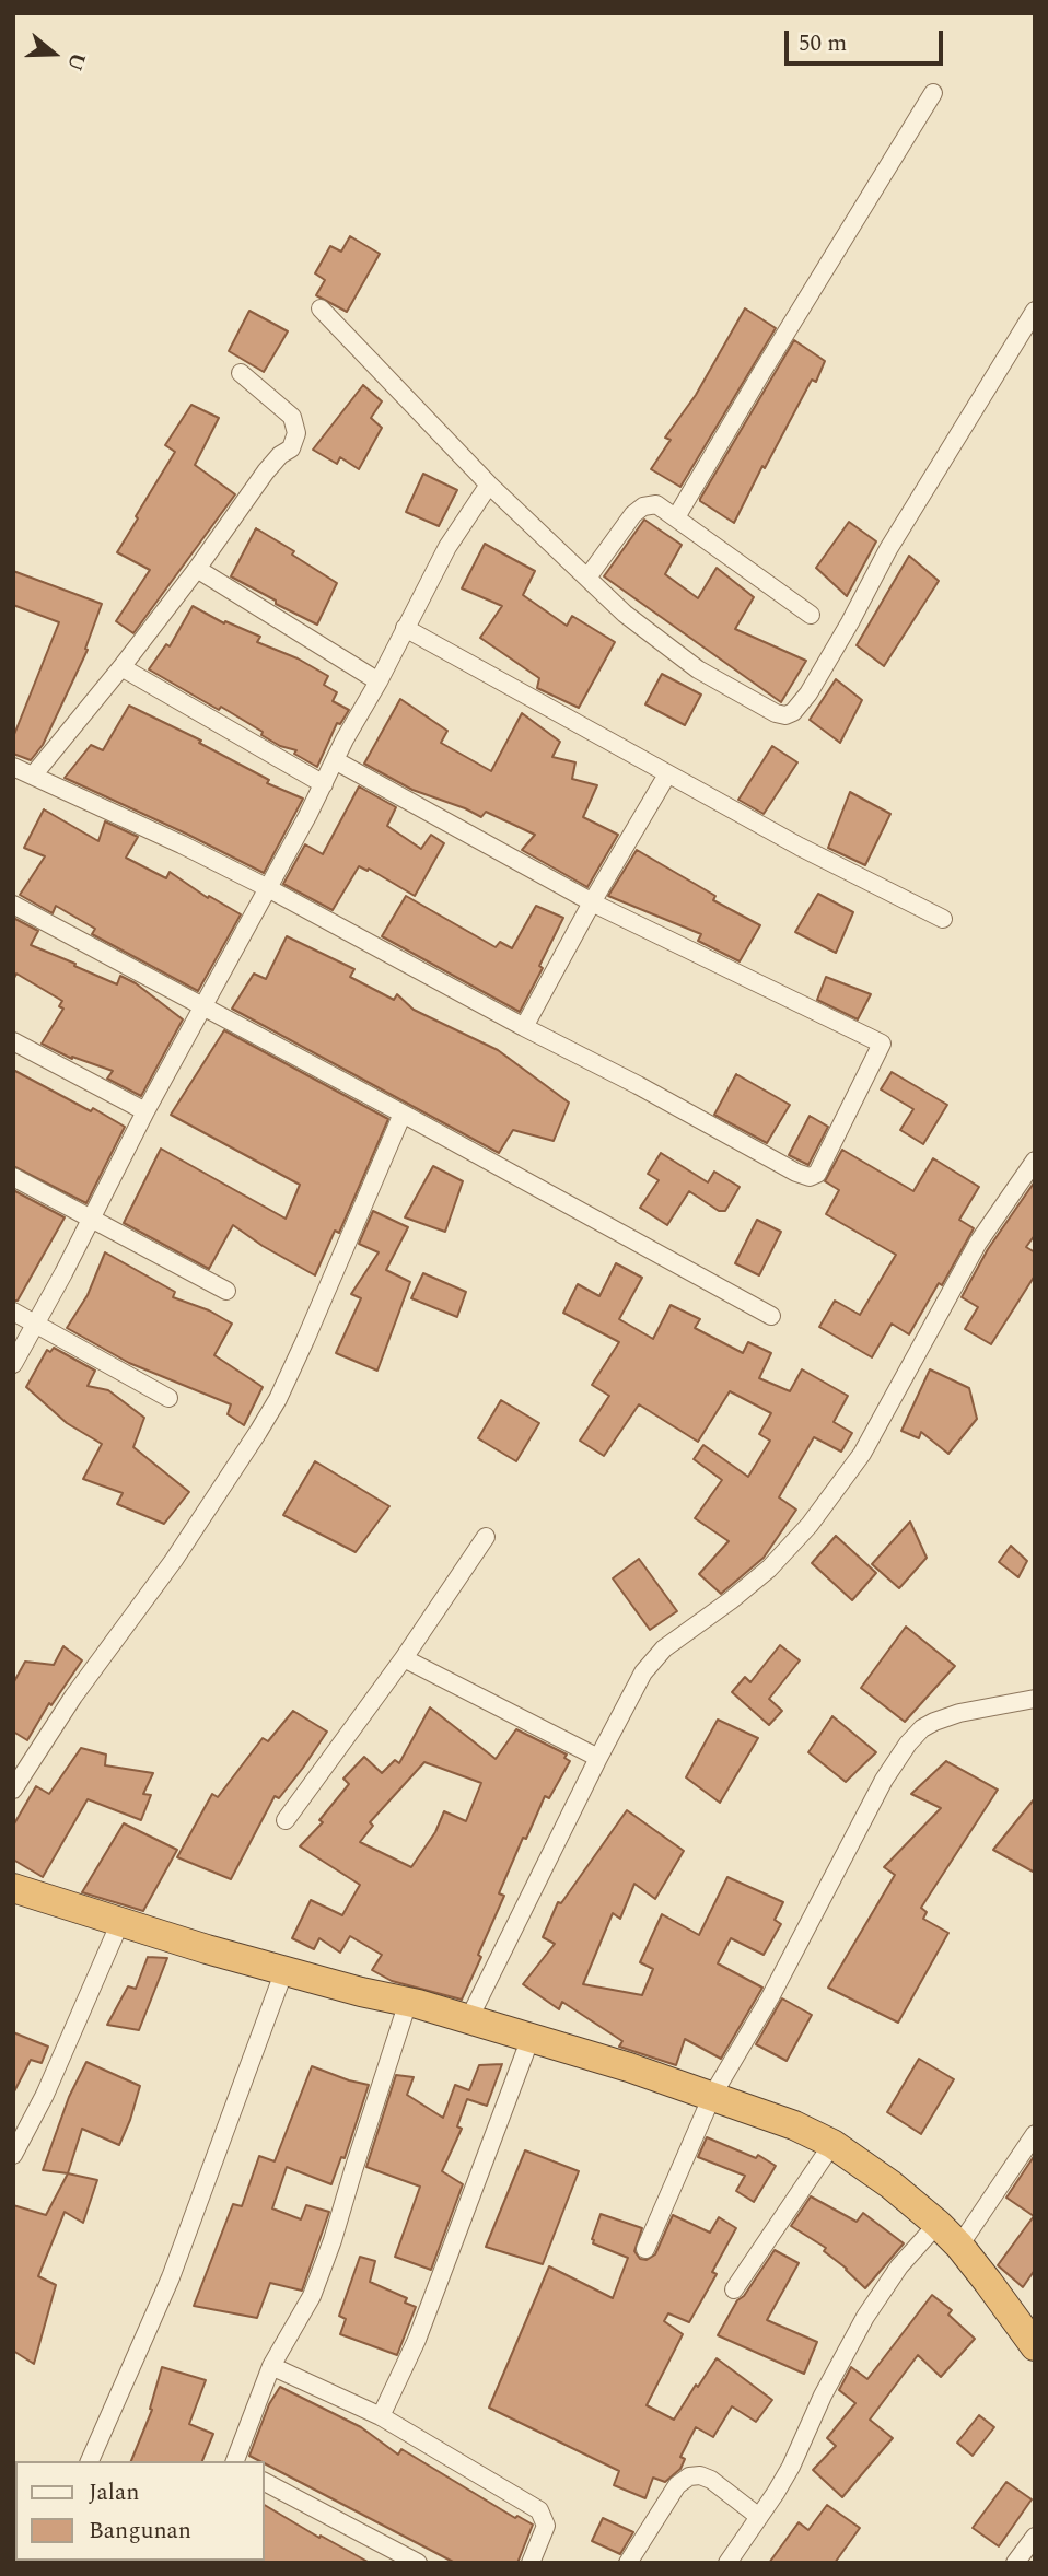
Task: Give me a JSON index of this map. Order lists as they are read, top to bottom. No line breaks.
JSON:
{"legend":["Jalan","Bangunan"],"scale_bar":"50 m","north":"right"}
